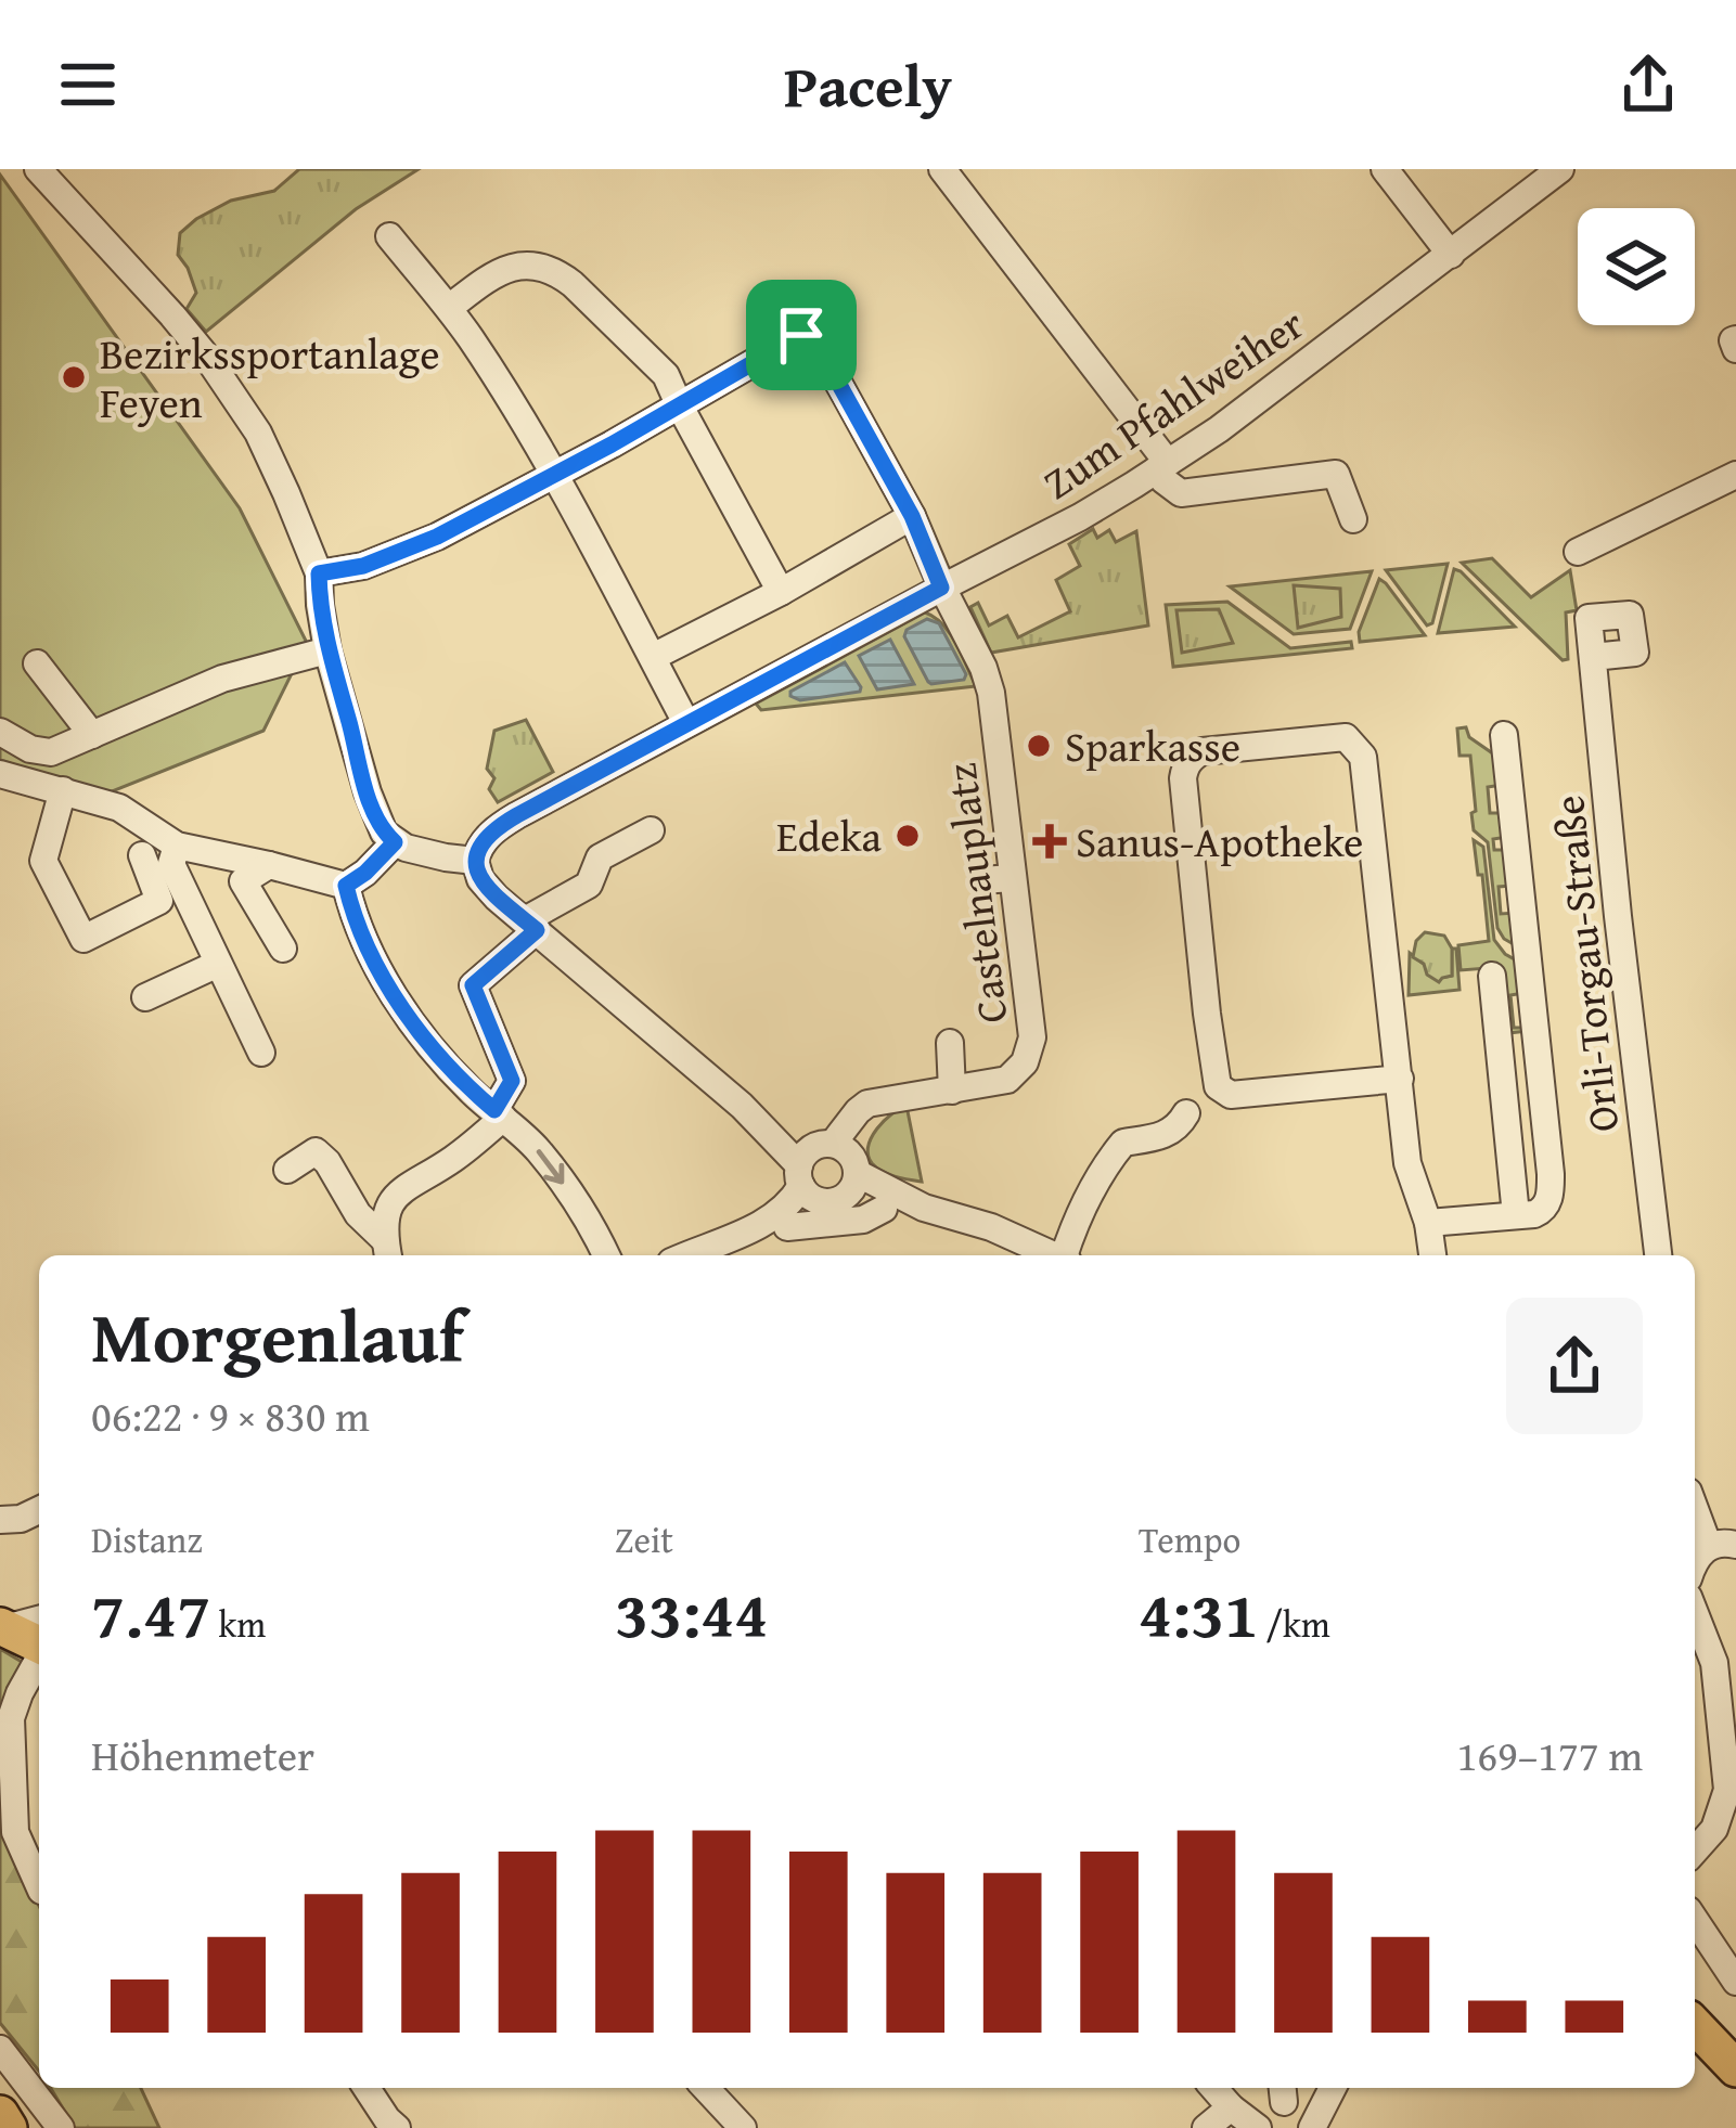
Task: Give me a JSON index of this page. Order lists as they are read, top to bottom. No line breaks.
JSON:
{"streets":{"street":["Zum Pfahlweiher","Castelnauplatz","Orli-Torgau-Straße"]},"crossings":[["Zum Pfahlweiher","Castelnauplatz"]],"places":{"other":["Bezirkssportanlage Feyen","Sparkasse","Edeka"],"health":["Sanus-Apotheke"]},"page":{"header":"Pacely","heading":["Morgenlauf","06:22 · 9 × 830 m"],"stats":[["Distanz","7.47 km"],["Zeit","33:44"],["Tempo","4:31 /km"]],"chart":["Höhenmeter","169–177 m"]}}
